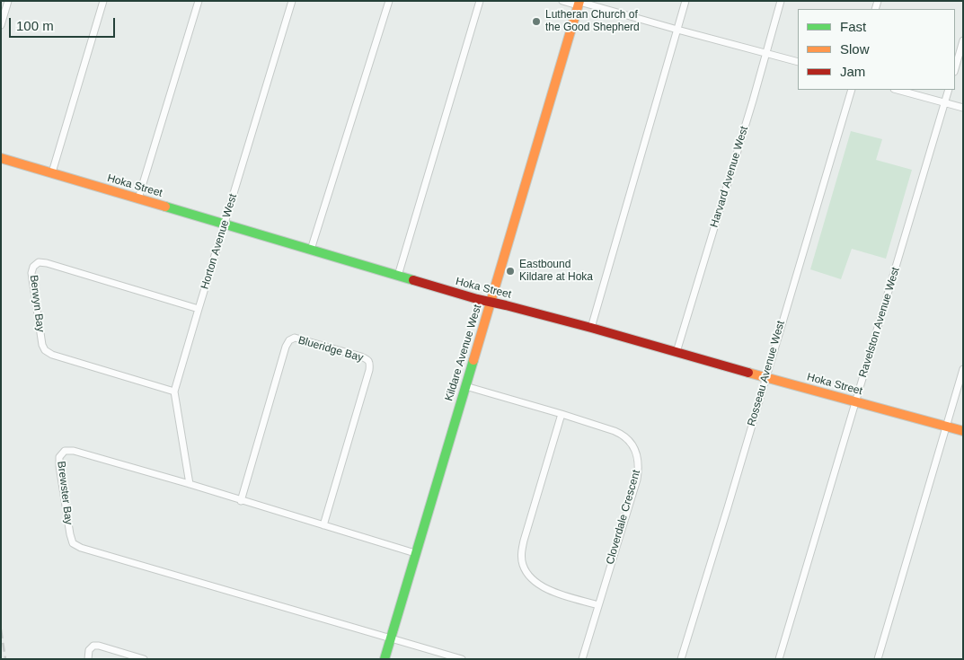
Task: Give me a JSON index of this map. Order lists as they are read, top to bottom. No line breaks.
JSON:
{"streets":{"street":["Harvard Avenue West","Hoka Street","Horton Avenue West","Berwyn Bay","Ravelston Avenue West","Blueridge Bay","Kildare Avenue West","Rosseau Avenue West","Brewster Bay","Cloverdale Crescent"]},"crossings":[["Harvard Avenue West","Hoka Street"],["Hoka Street","Horton Avenue West"],["Hoka Street","Ravelston Avenue West"],["Hoka Street","Kildare Avenue West"],["Hoka Street","Rosseau Avenue West"],["Horton Avenue West","Berwyn Bay"],["Horton Avenue West","Brewster Bay"],["Blueridge Bay","Brewster Bay"],["Kildare Avenue West","Brewster Bay"],["Kildare Avenue West","Cloverdale Crescent"]],"places":["Lutheran Church of the Good Shepherd","Eastbound Kildare at Hoka"],"legend":["Fast","Slow","Jam"],"scale_bar":"100 m"}
